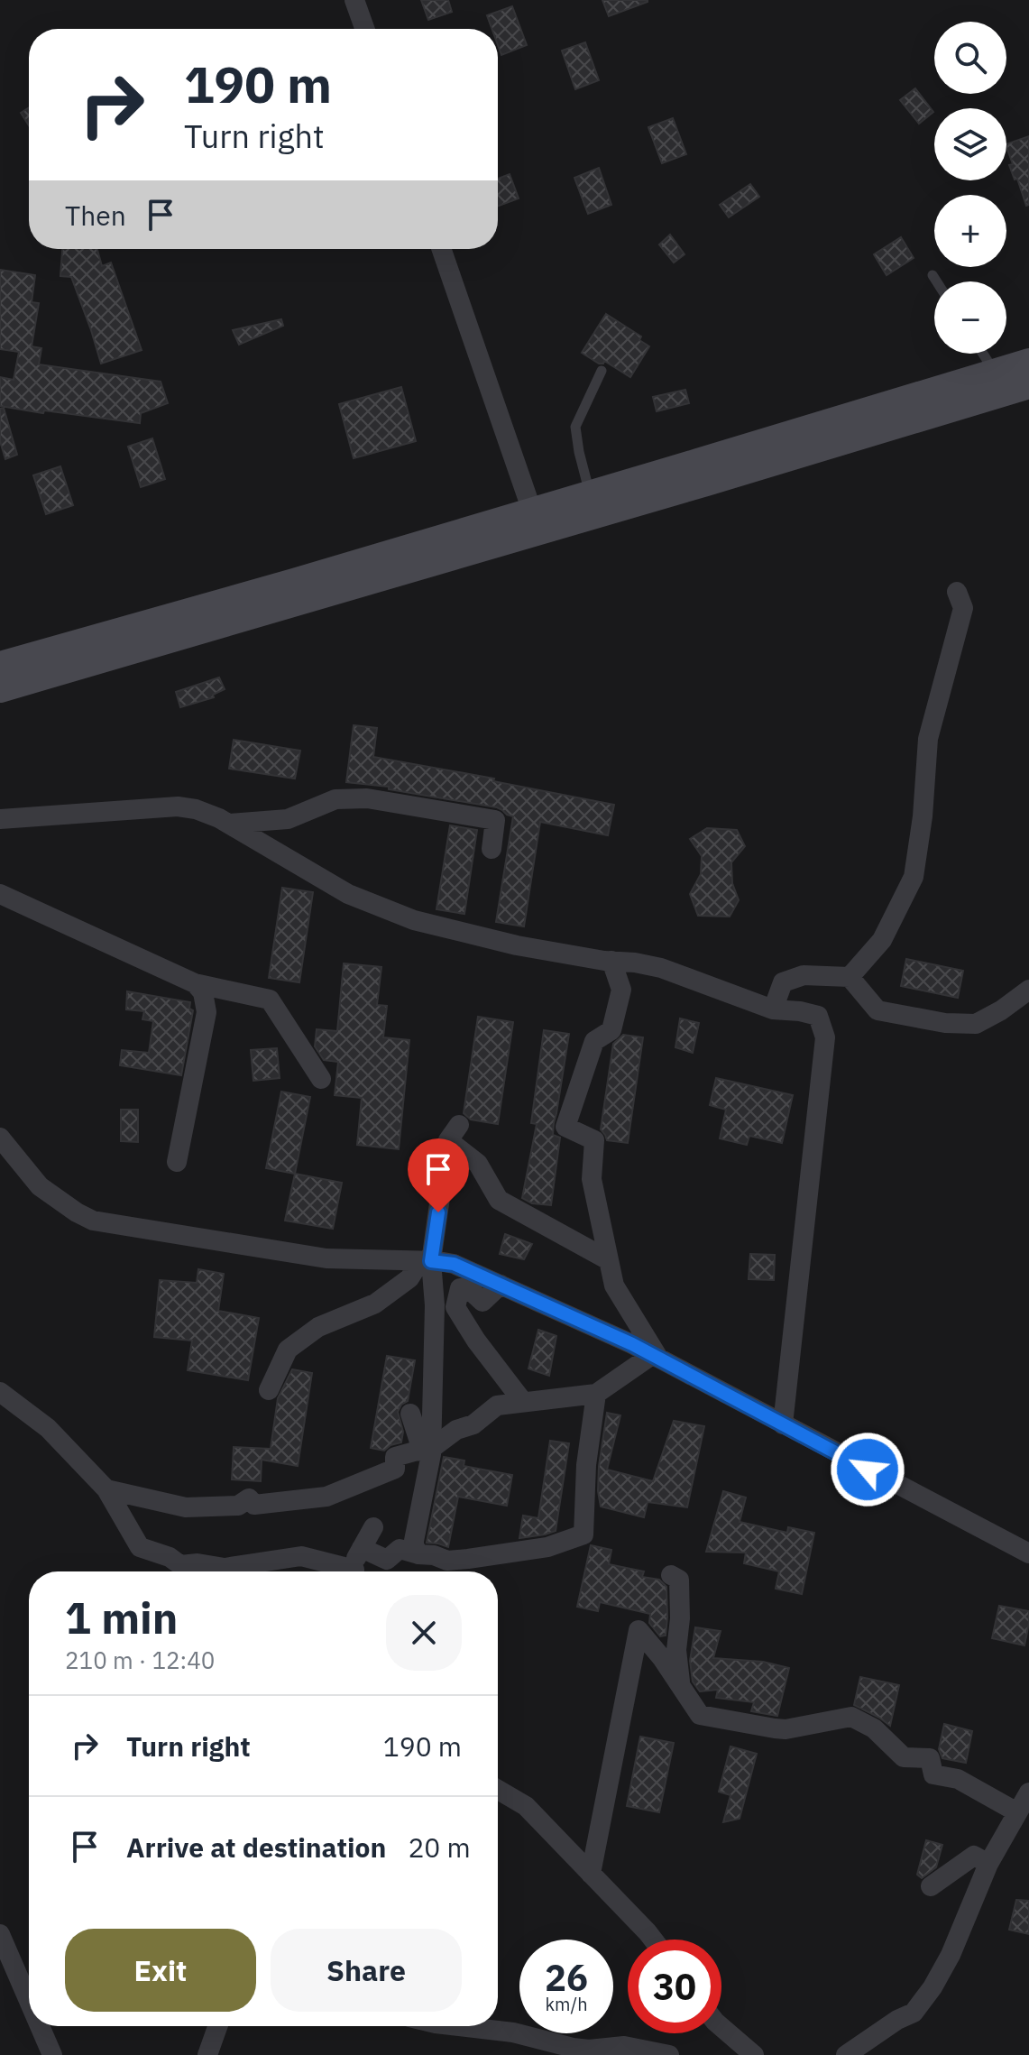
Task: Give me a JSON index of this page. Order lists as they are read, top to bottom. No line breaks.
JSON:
{"page":{"map_buttons":["+","−"],"turn":["190 m","Turn right"],"then":"Then","heading":["1 min","210 m · 12:40"],"list":[{"name":"Turn right","value":"190 m"},{"name":"Arrive at destination","value":"20 m"}],"buttons":["Exit","Share"],"speed":"26 km/h","limit":"30"}}
